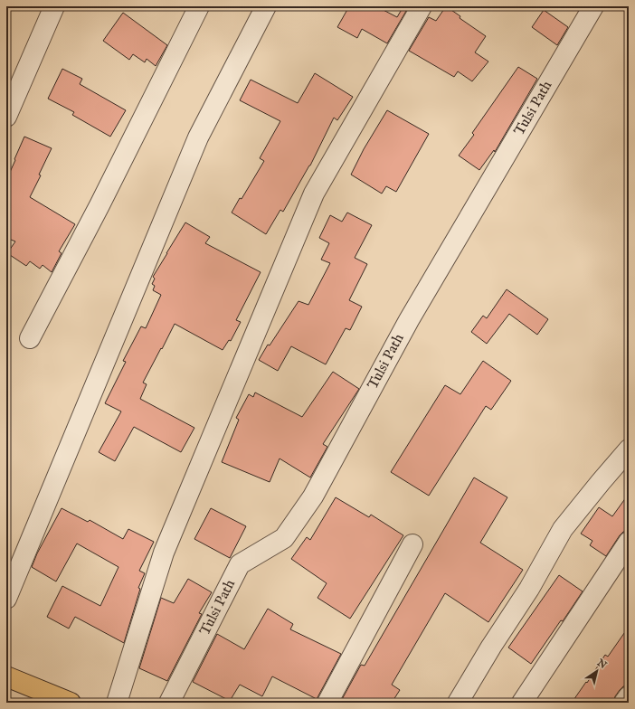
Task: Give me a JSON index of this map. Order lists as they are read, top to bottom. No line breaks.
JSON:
{"streets":{"street":["Tulsi Path"]},"north":"top right"}
